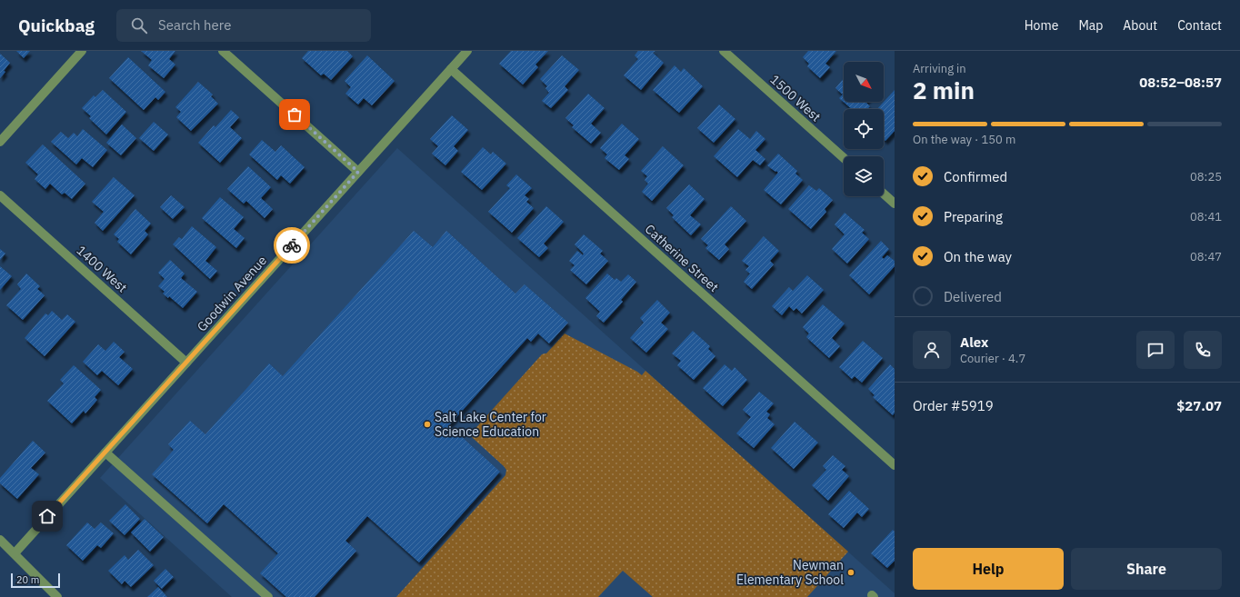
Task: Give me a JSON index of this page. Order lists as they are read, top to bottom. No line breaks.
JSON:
{"streets":{"street":["1500 West","Catherine Street","1400 West","Goodwin Avenue"]},"crossings":[["Catherine Street","Goodwin Avenue"],["1400 West","Goodwin Avenue"]],"places":["Salt Lake Center for Science Education","Newman Elementary School"],"scale_bar":"20 m","north":"bottom right","page":{"header":"Quickbag","search":"Search here","nav":["Home","Map","About","Contact"],"heading":["2 min","Arriving in","08:52–08:57"],"panel":["Alex","Courier · 4.7","Order #5919","$27.07"],"bar":"On the way · 150 m","list":[["Confirmed","08:25"],["Preparing","08:41"],["On the way","08:47"],"Delivered"],"buttons":["Help","Share"],"scale":"20 m"}}
